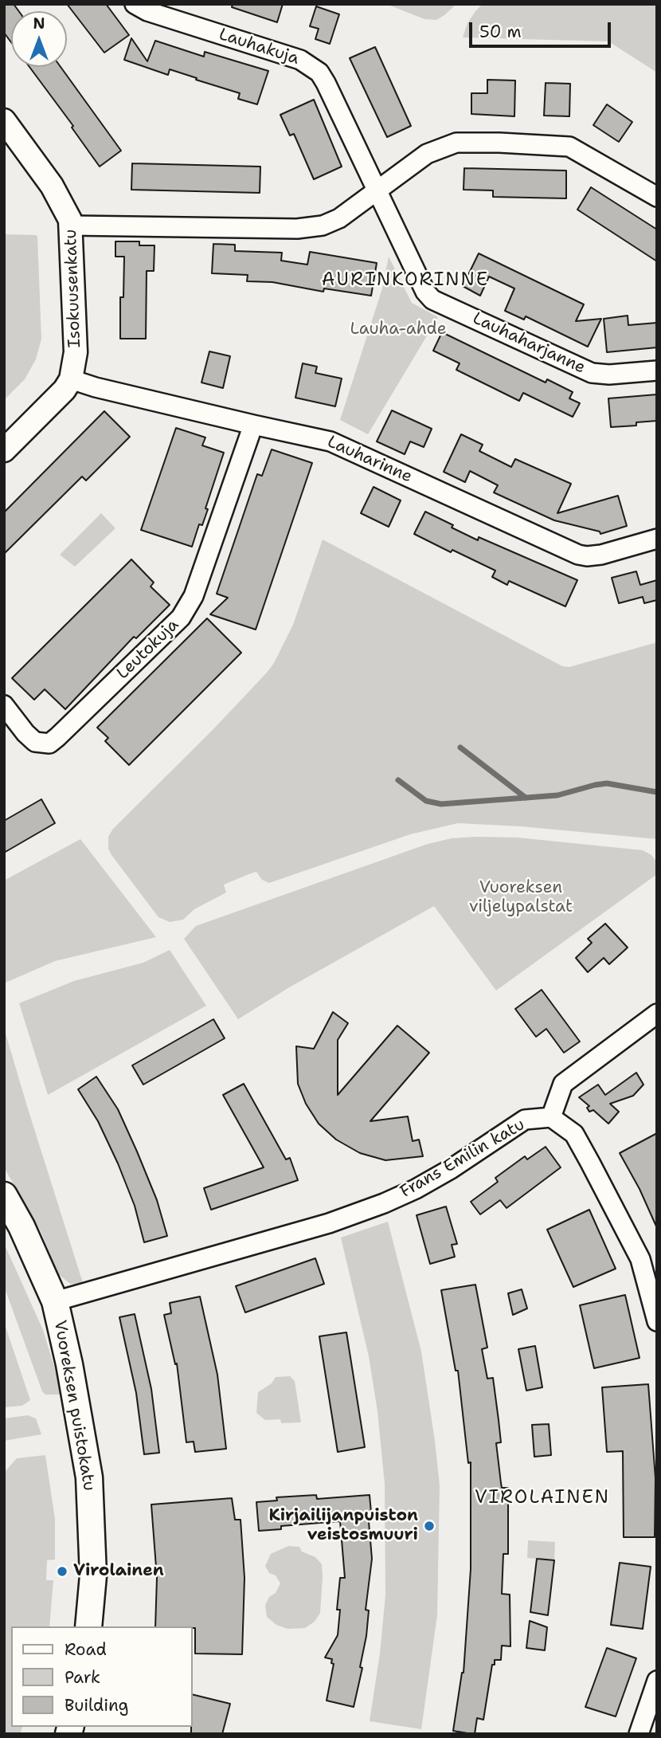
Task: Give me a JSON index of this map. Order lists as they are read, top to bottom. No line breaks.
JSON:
{"streets":{"main road":["Vuoreksen puistokatu"],"street":["Lauhakuja","Isokuusenkatu","Lauhaharjanne","Lauharinne","Leutokuja","Frans Emilin katu"]},"crossings":[["Lauhakuja","Lauhaharjanne"],["Isokuusenkatu","Lauharinne"],["Lauharinne","Leutokuja"],["Frans Emilin katu","Vuoreksen puistokatu"]],"districts":["AURINKORINNE","VIROLAINEN"],"parks":["Lauha-ahde","Vuoreksen viljelypalstat"],"places":["Kirjailijanpuiston veistosmuuri","Virolainen"],"legend":["Road","Park","Building"],"scale_bar":"50 m","north":"top"}
